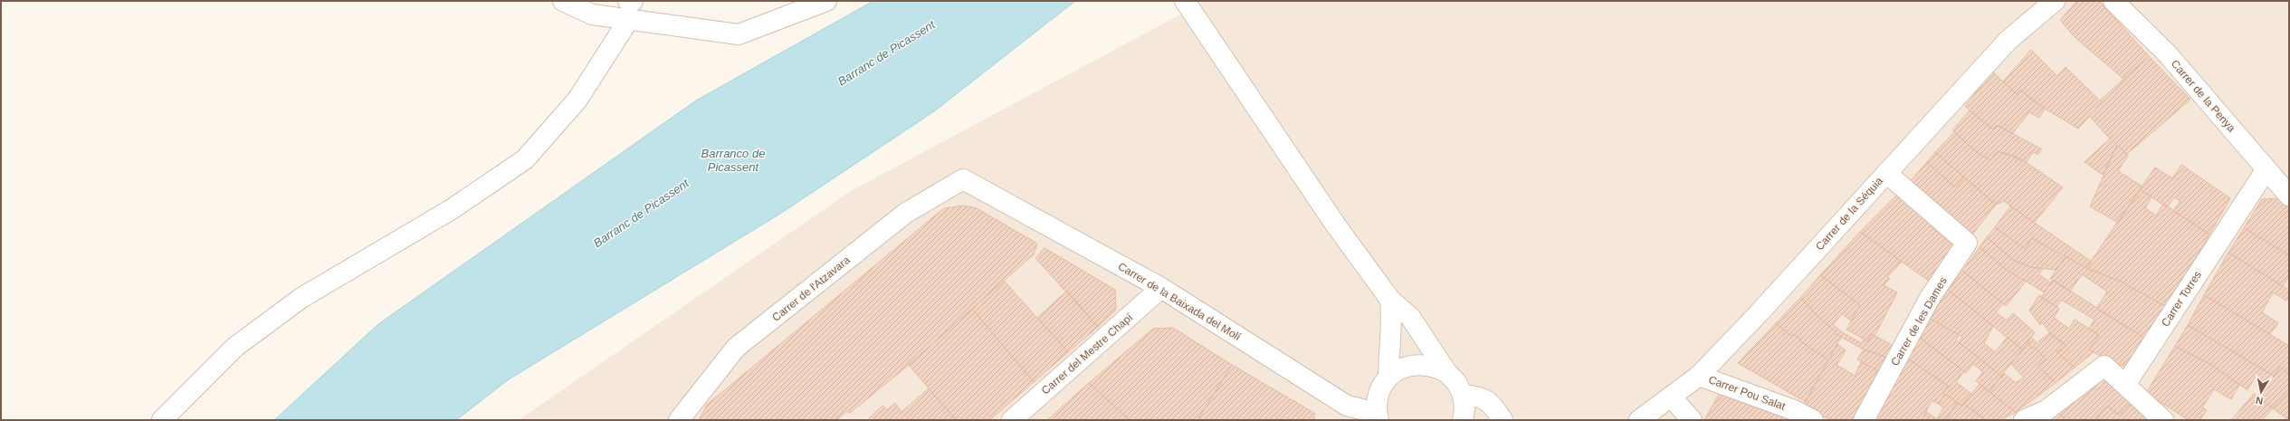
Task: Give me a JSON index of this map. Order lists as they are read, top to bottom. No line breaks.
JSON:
{"streets":{"street":["Carrer de la Penya","Carrer de la Séquia","Carrer de l'Atzavara","Carrer Torres","Carrer de la Baixada del Molí","Carrer de les Dames","Carrer del Mestre Chapí","Carrer Pou Salat"]},"crossings":[["Carrer de la Penya","Carrer Torres"],["Carrer de la Séquia","Carrer de les Dames"],["Carrer de la Séquia","Carrer Pou Salat"],["Carrer de l'Atzavara","Carrer de la Baixada del Molí"],["Carrer de la Baixada del Molí","Carrer del Mestre Chapí"]],"water":["Barranc de Picassent","Barranco de Picassent"],"north":"bottom"}
